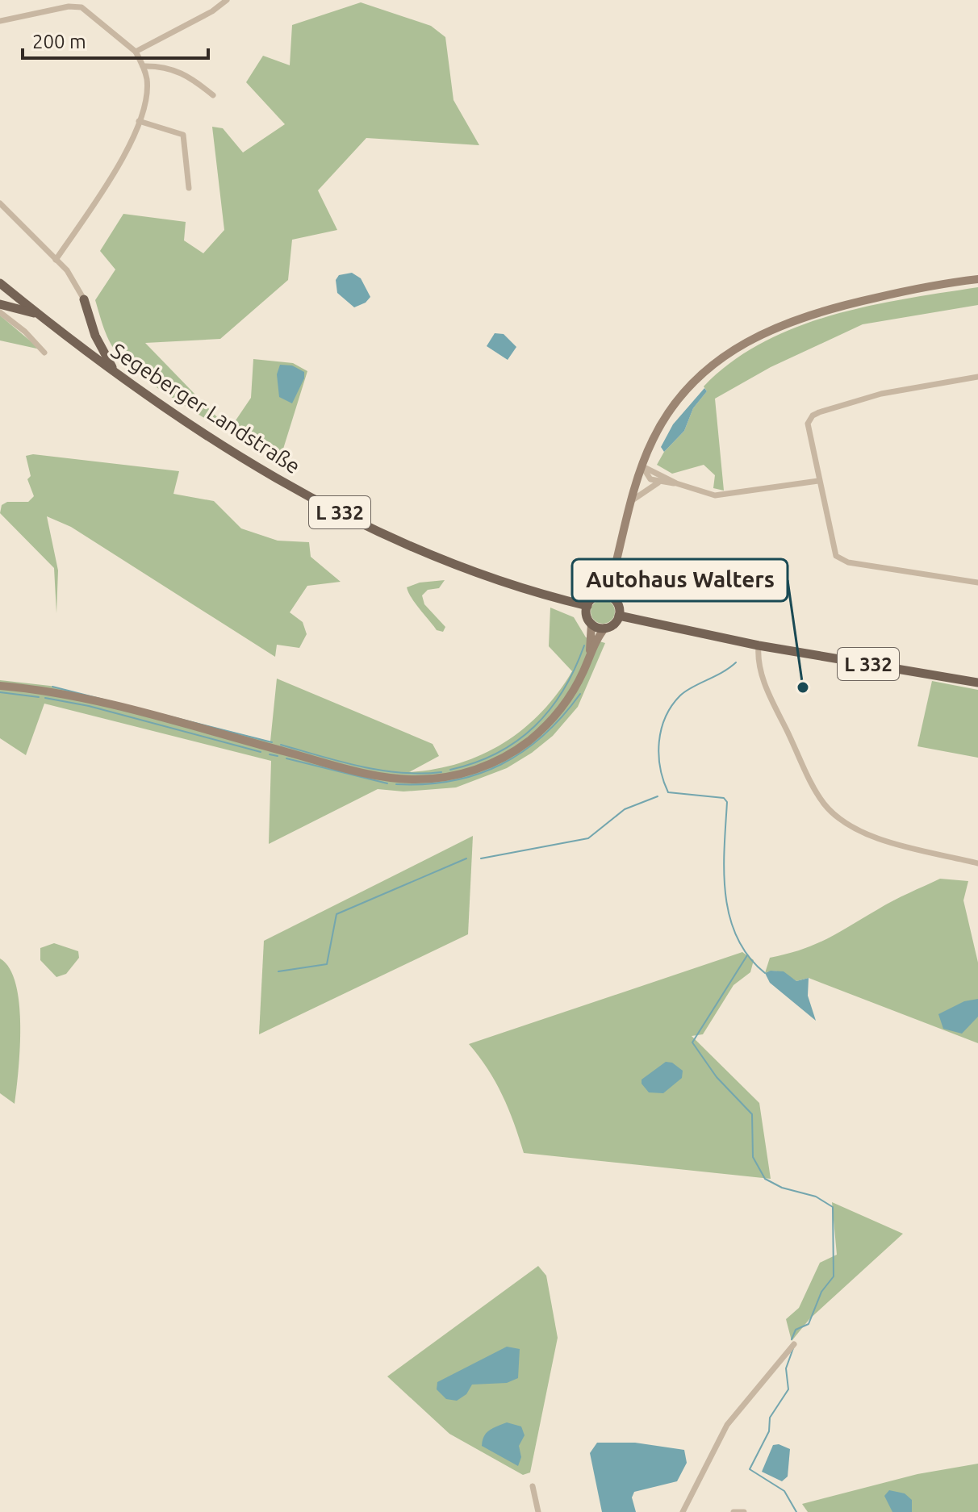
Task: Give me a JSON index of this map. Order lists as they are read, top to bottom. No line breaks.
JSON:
{"streets":{"main road":["Segeberger Landstraße","L 332"]},"crossings":[["Segeberger Landstraße","L 332"]],"places":["Autohaus Walters"],"scale_bar":"200 m"}
